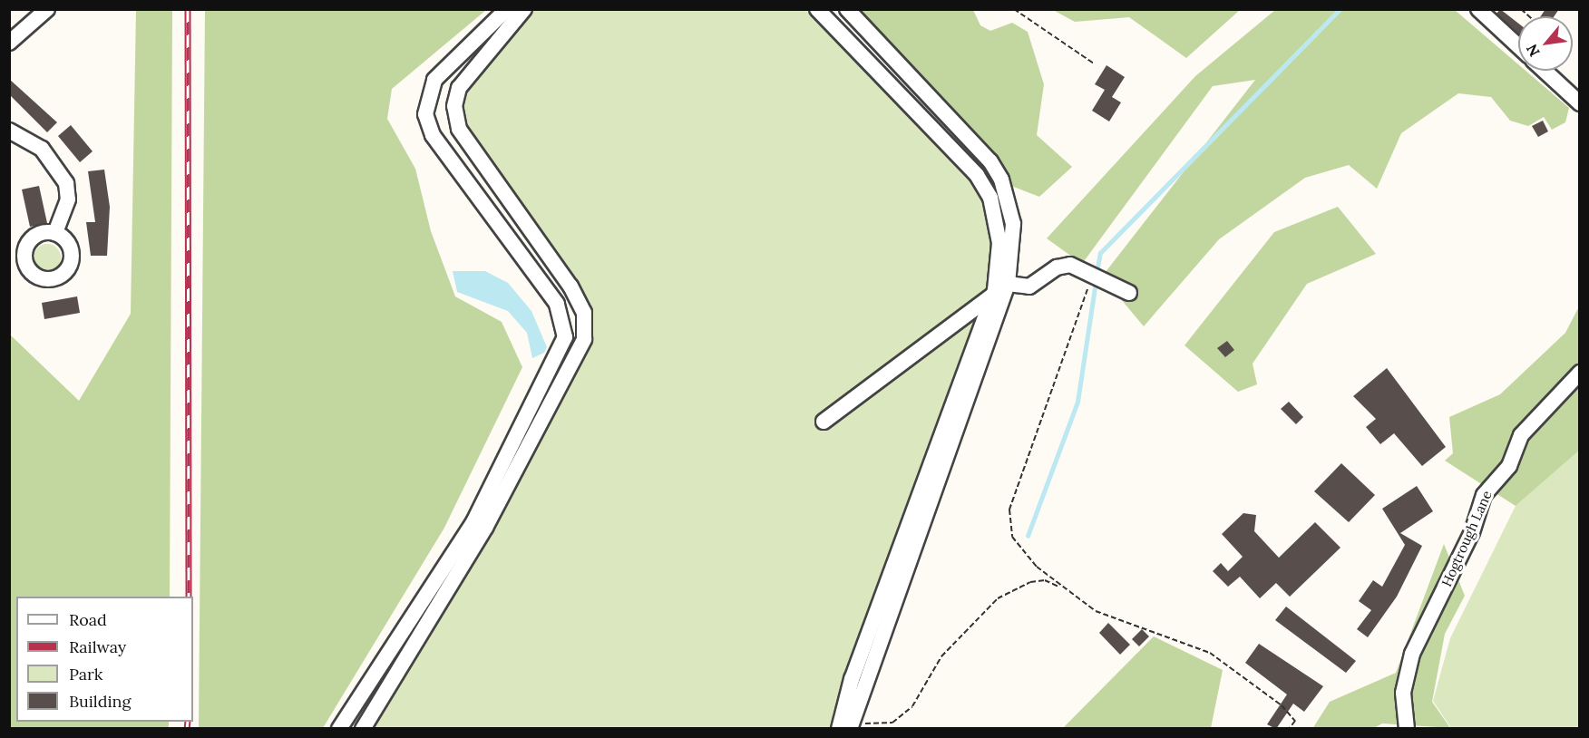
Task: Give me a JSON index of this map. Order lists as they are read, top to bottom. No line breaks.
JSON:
{"streets":{"street":["Hogtrough Lane"]},"legend":["Road","Railway","Park","Building"],"north":"bottom left"}
